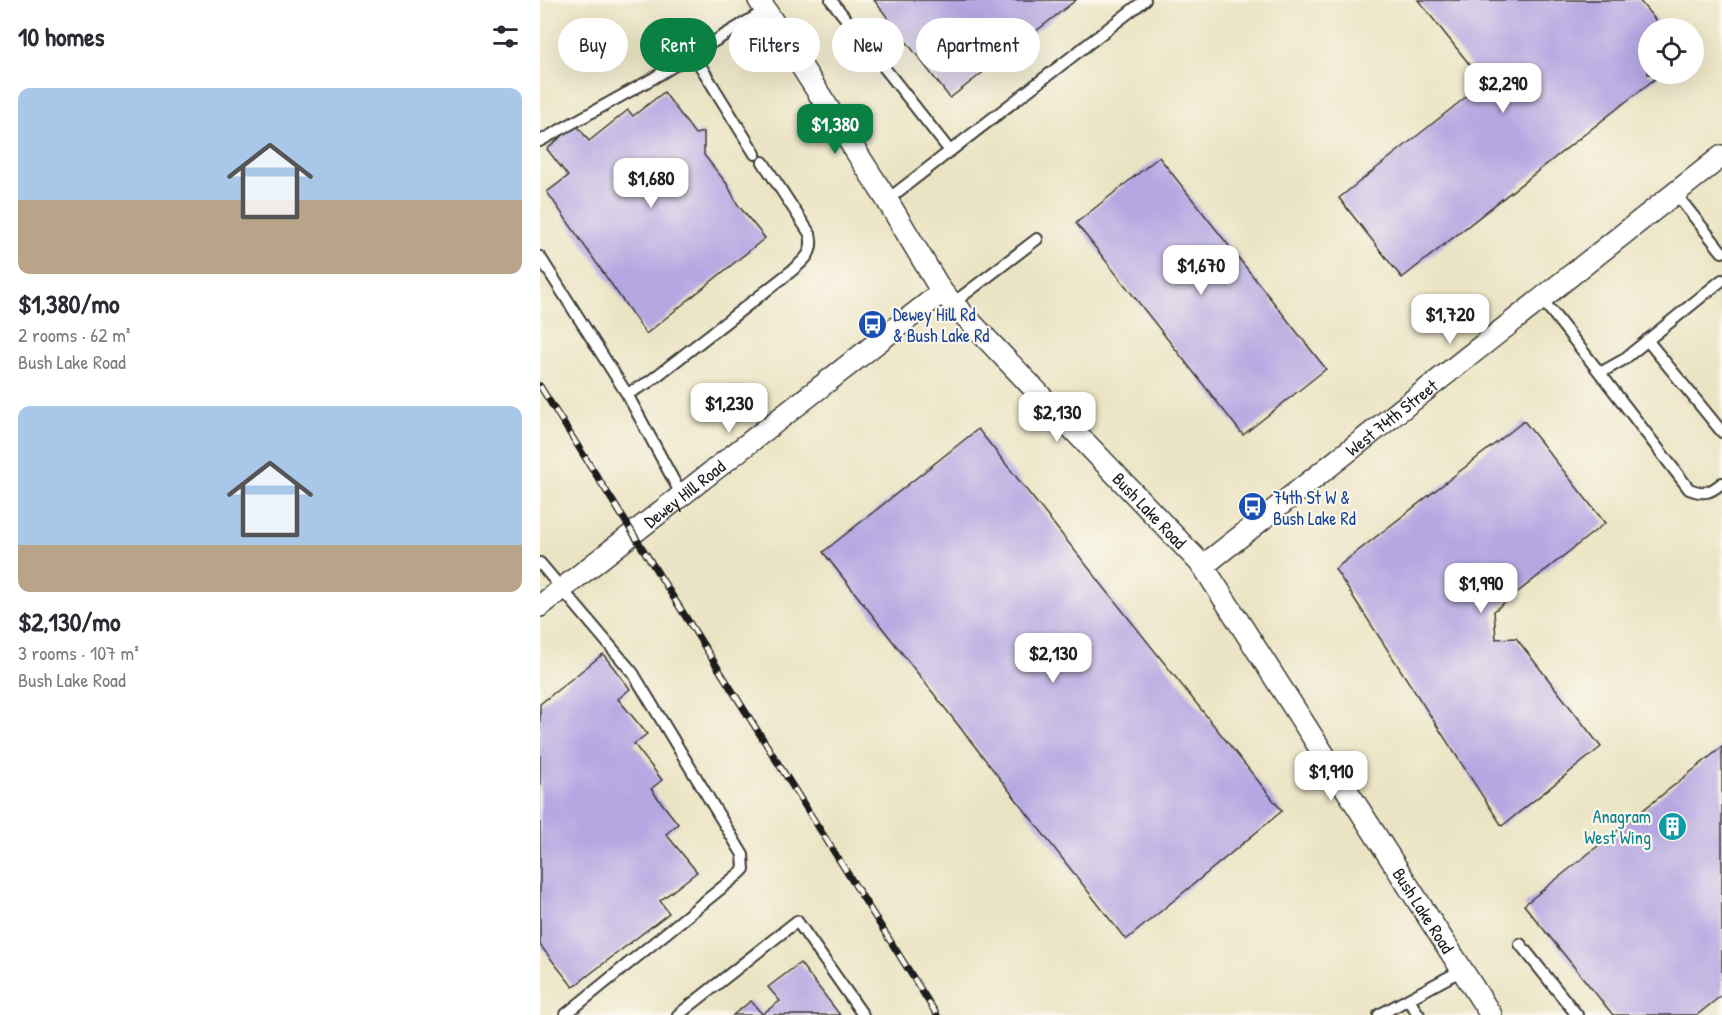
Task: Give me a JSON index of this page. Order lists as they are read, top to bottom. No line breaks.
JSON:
{"streets":{"street":["West 74th Street","Dewey Hill Road","Bush Lake Road"]},"crossings":[["West 74th Street","Bush Lake Road"],["Dewey Hill Road","Bush Lake Road"]],"places":{"bus stop":["Dewey Hill Rd & Bush Lake Rd","74th St W & Bush Lake Rd"],"building":["Anagram West Wing"]},"page":{"heading":"10 homes","chip":["Buy","Rent","Filters","New","Apartment"],"price":["$2,290","$1,380","$1,680","$1,670","$1,720","$1,230","$2,130","$1,990","$2,130","$1,910"],"list":[{"name":"$1,380/mo","note":"2 rooms · 62 m² · Bush Lake Road"},{"name":"$2,130/mo","note":"3 rooms · 107 m² · Bush Lake Road"}]}}
